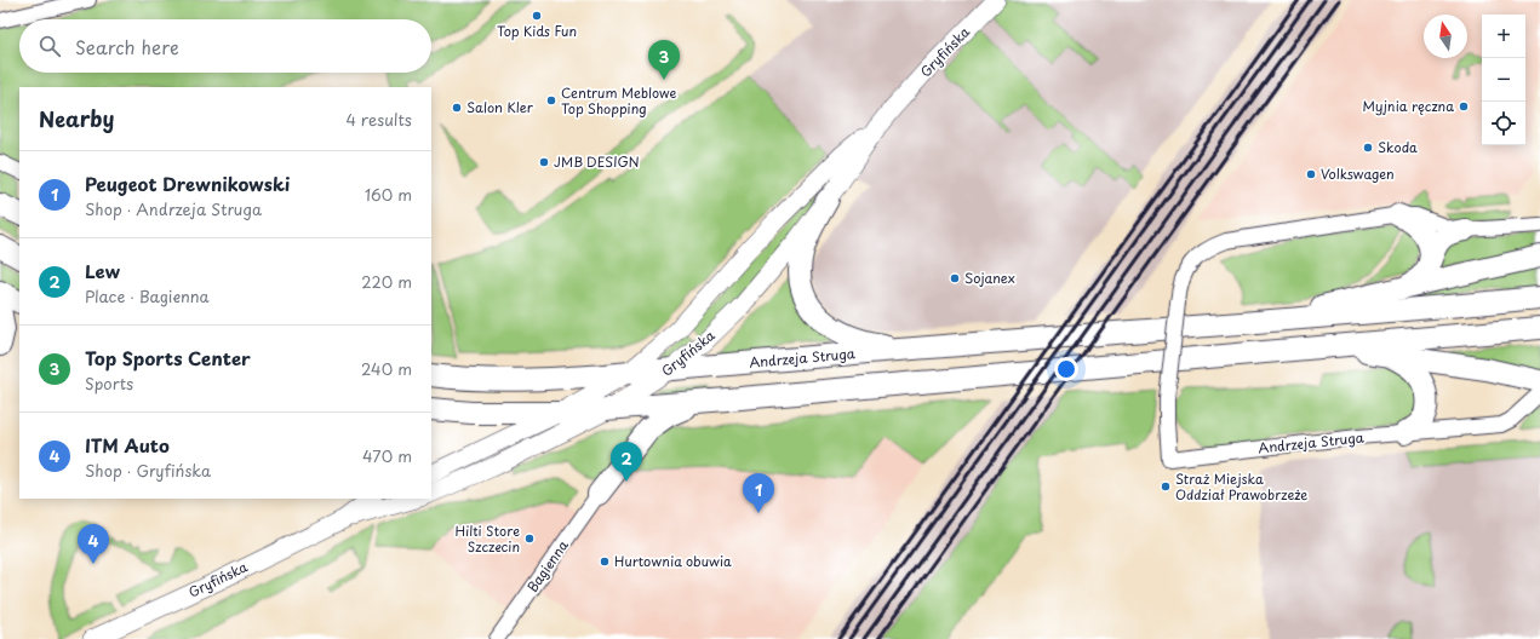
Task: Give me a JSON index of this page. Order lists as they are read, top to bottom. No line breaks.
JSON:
{"streets":{"main road":["Andrzeja Struga"],"street":["Gryfińska","Bagienna"]},"crossings":[["Gryfińska","Andrzeja Struga"]],"places":["Top Kids Fun","Centrum Meblowe Top Shopping","Myjnia ręczna","Salon Kler","Skoda","JMB DESIGN","Volkswagen","Sojanex","Straż Miejska Oddział Prawobrzeże","Hilti Store Szczecin","Hurtownia obuwia"],"north":"top","page":{"map_buttons":["+","−"],"search":"Search here","pins":["3","2","1","4"],"heading":["Nearby","4 results"],"list":[{"mark":"1","name":"Peugeot Drewnikowski","note":"Shop · Andrzeja Struga","value":"160 m"},{"mark":"2","name":"Lew","note":"Place · Bagienna","value":"220 m"},{"mark":"3","name":"Top Sports Center","note":"Sports","value":"240 m"},{"mark":"4","name":"ITM Auto","note":"Shop · Gryfińska","value":"470 m"}]}}
